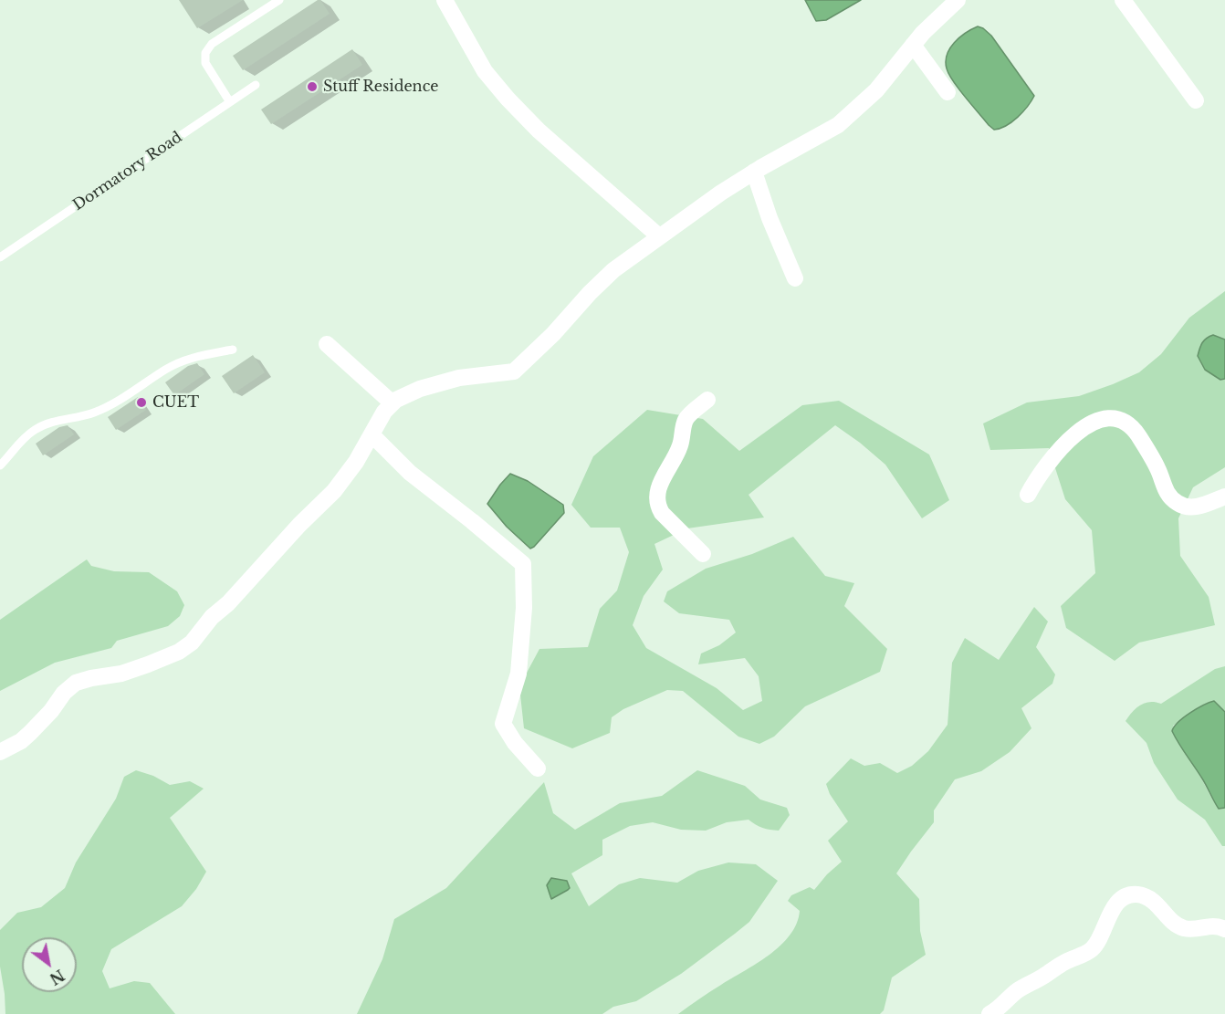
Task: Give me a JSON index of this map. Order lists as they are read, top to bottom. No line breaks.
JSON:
{"streets":{"lane":["Dormatory Road"]},"places":["Stuff Residence","CUET"],"north":"bottom right"}
